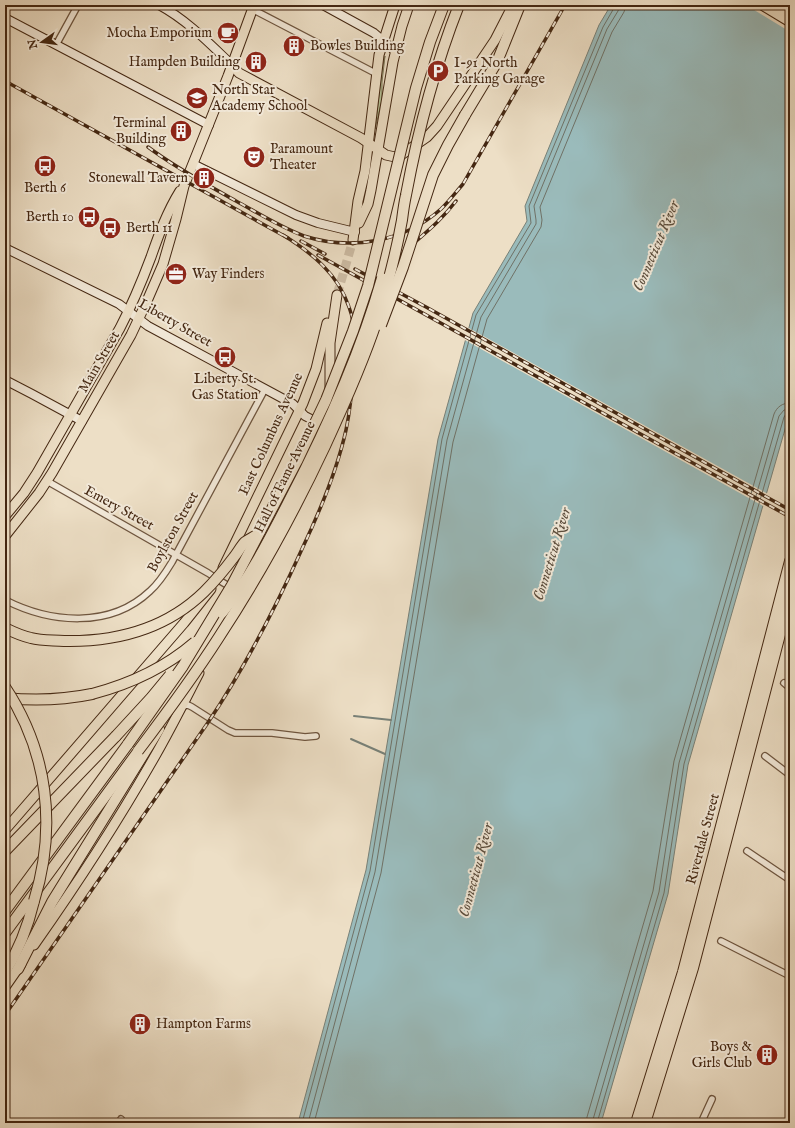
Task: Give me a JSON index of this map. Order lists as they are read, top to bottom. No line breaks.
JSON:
{"streets":{"highway":["Riverdale Street"],"main road":["Liberty Street","Main Street","East Columbus Avenue","Hall of Fame Avenue"],"street":["Emery Street","Boylston Street"]},"crossings":[["Liberty Street","Main Street"],["Liberty Street","East Columbus Avenue"],["Liberty Street","Hall of Fame Avenue"],["Liberty Street","Boylston Street"],["Main Street","Emery Street"],["East Columbus Avenue","Hall of Fame Avenue"],["East Columbus Avenue","Emery Street"],["Hall of Fame Avenue","Emery Street"],["Emery Street","Boylston Street"]],"water":["Connecticut River"],"places":{"cafe":["Mocha Emporium"],"building":["Bowles Building","Hampden Building","Terminal Building","Stonewall Tavern","Hampton Farms","Boys & Girls Club"],"parking":["I-91 North Parking Garage"],"school or university":["North Star Academy School"],"theatre":["Paramount Theater"],"bus stop":["Berth 6","Berth 10","Berth 11","Liberty St. Gas Station"],"office":["Way Finders"]},"north":"left"}
